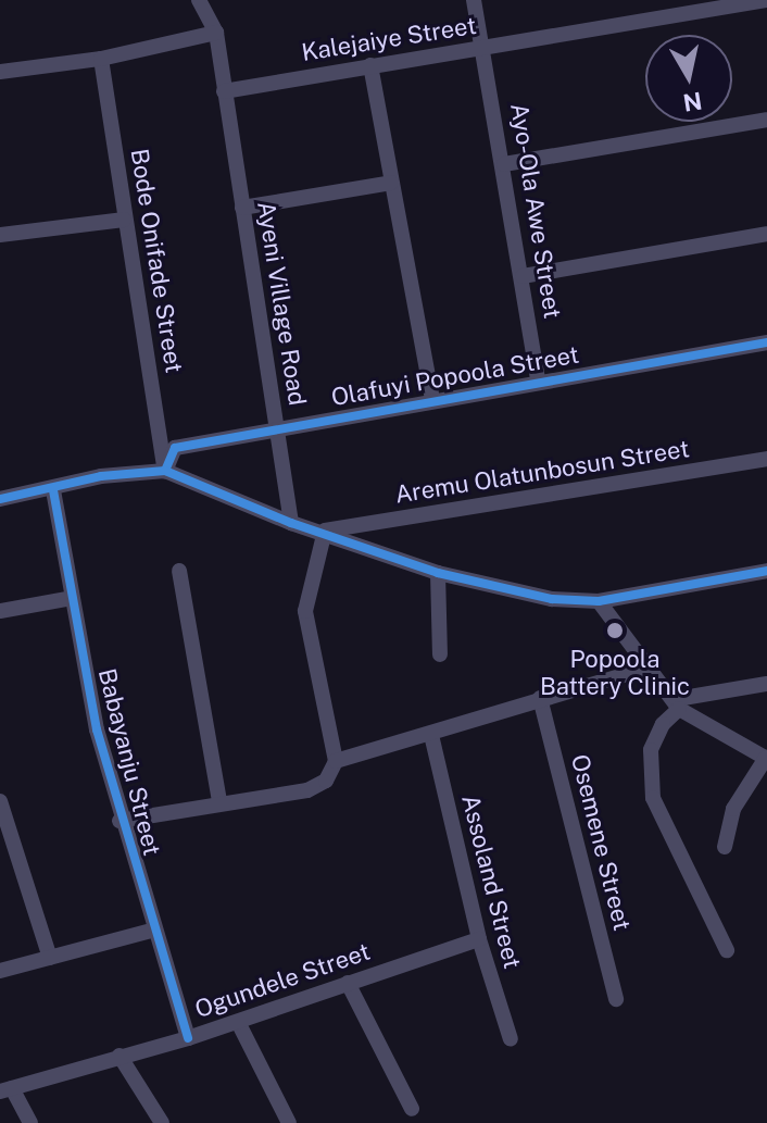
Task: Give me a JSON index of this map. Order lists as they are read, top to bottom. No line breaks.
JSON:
{"streets":{"street":["Kalejaiye Street","Ayo-Ola Awe Street","Bode Onifade Street","Ayeni Village Road","Olafuyi Popoola Street","Aremu Olatunbosun Street","Babayanju Street","Osemene Street","Assoland Street","Ogundele Street"]},"crossings":[["Kalejaiye Street","Ayo-Ola Awe Street"],["Kalejaiye Street","Ayeni Village Road"],["Ayo-Ola Awe Street","Olafuyi Popoola Street"],["Bode Onifade Street","Olafuyi Popoola Street"],["Ayeni Village Road","Olafuyi Popoola Street"],["Babayanju Street","Ogundele Street"],["Assoland Street","Ogundele Street"]],"places":["Popoola Battery Clinic"],"north":"bottom"}
